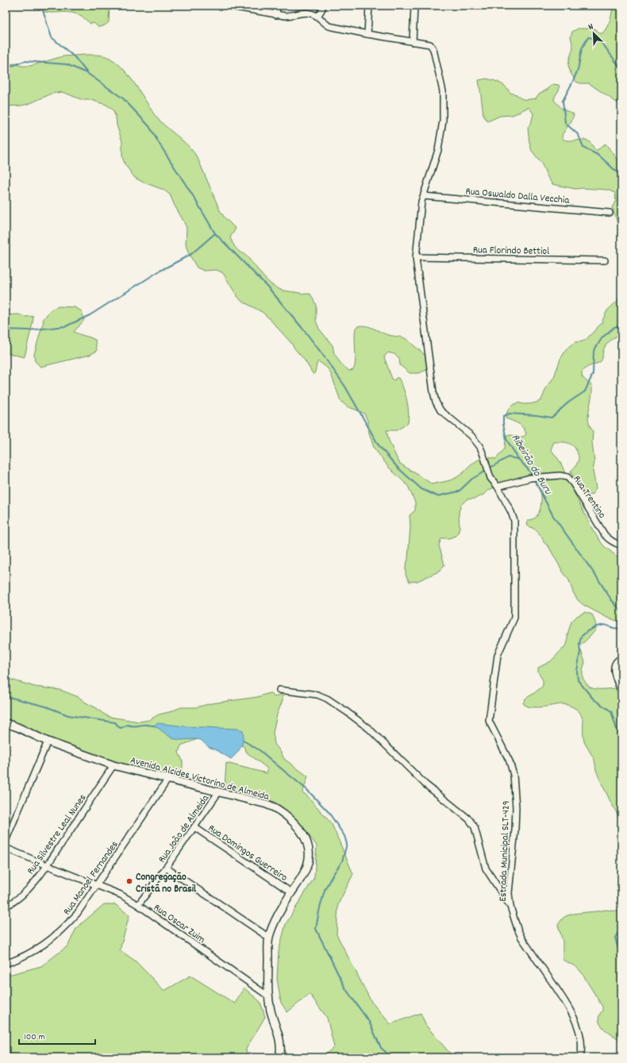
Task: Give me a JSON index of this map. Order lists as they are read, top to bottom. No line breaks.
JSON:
{"streets":{"street":["Rua Oswaldo Dalla Vecchia","Rua Florindo Bettiol","Rua Trentino","Avenida Alcides Victorino de Almeida","Rua João de Almeida","Rua Silvestre Leal Nunes","Estrada Municipal SLT-429","Rua Domingos Guerreiro","Rua Manoel Fernandes","Rua Oscar Zuim"]},"crossings":[["Rua Oswaldo Dalla Vecchia","Estrada Municipal SLT-429"],["Rua Florindo Bettiol","Estrada Municipal SLT-429"],["Rua Trentino","Estrada Municipal SLT-429"],["Avenida Alcides Victorino de Almeida","Rua João de Almeida"],["Avenida Alcides Victorino de Almeida","Rua Silvestre Leal Nunes"],["Avenida Alcides Victorino de Almeida","Rua Domingos Guerreiro"],["Avenida Alcides Victorino de Almeida","Rua Manoel Fernandes"],["Avenida Alcides Victorino de Almeida","Rua Oscar Zuim"],["Rua João de Almeida","Rua Domingos Guerreiro"],["Rua João de Almeida","Rua Oscar Zuim"],["Rua Silvestre Leal Nunes","Rua Oscar Zuim"],["Rua Manoel Fernandes","Rua Oscar Zuim"]],"water":["Ribeirão do Buru"],"places":["Congregação Cristã no Brasil"],"scale_bar":"100 m","north":"top left"}
